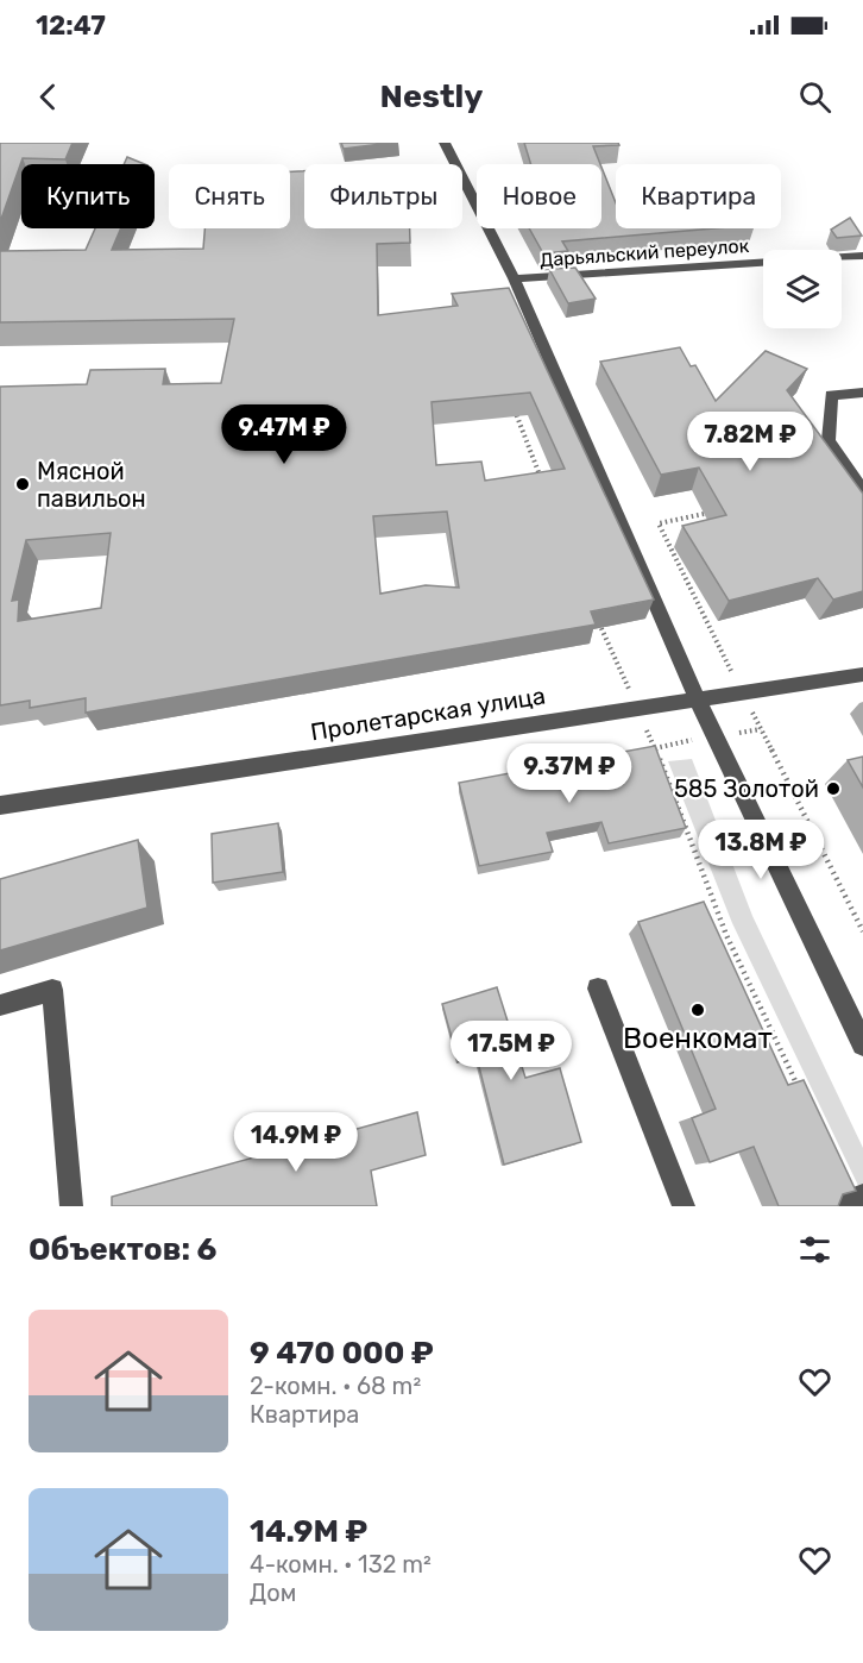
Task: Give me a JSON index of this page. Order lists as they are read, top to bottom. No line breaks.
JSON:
{"streets":{"street":["Дарьяльский переулок","Пролетарская улица"]},"places":["Мясной павильон","585 Золотой","Военкомат"],"page":{"status":"12:47","header":"Nestly","chip":["Купить","Снять","Фильтры","Новое","Квартира"],"price":["9.47M ₽","7.82M ₽","9.37M ₽","13.8M ₽","17.5M ₽","14.9M ₽"],"heading":"Объектов: 6","list":[{"name":"9 470 000 ₽","note":"2-комн. · 68 m² · Квартира"},{"name":"14.9M ₽","note":"4-комн. · 132 m² · Дом"}]}}
